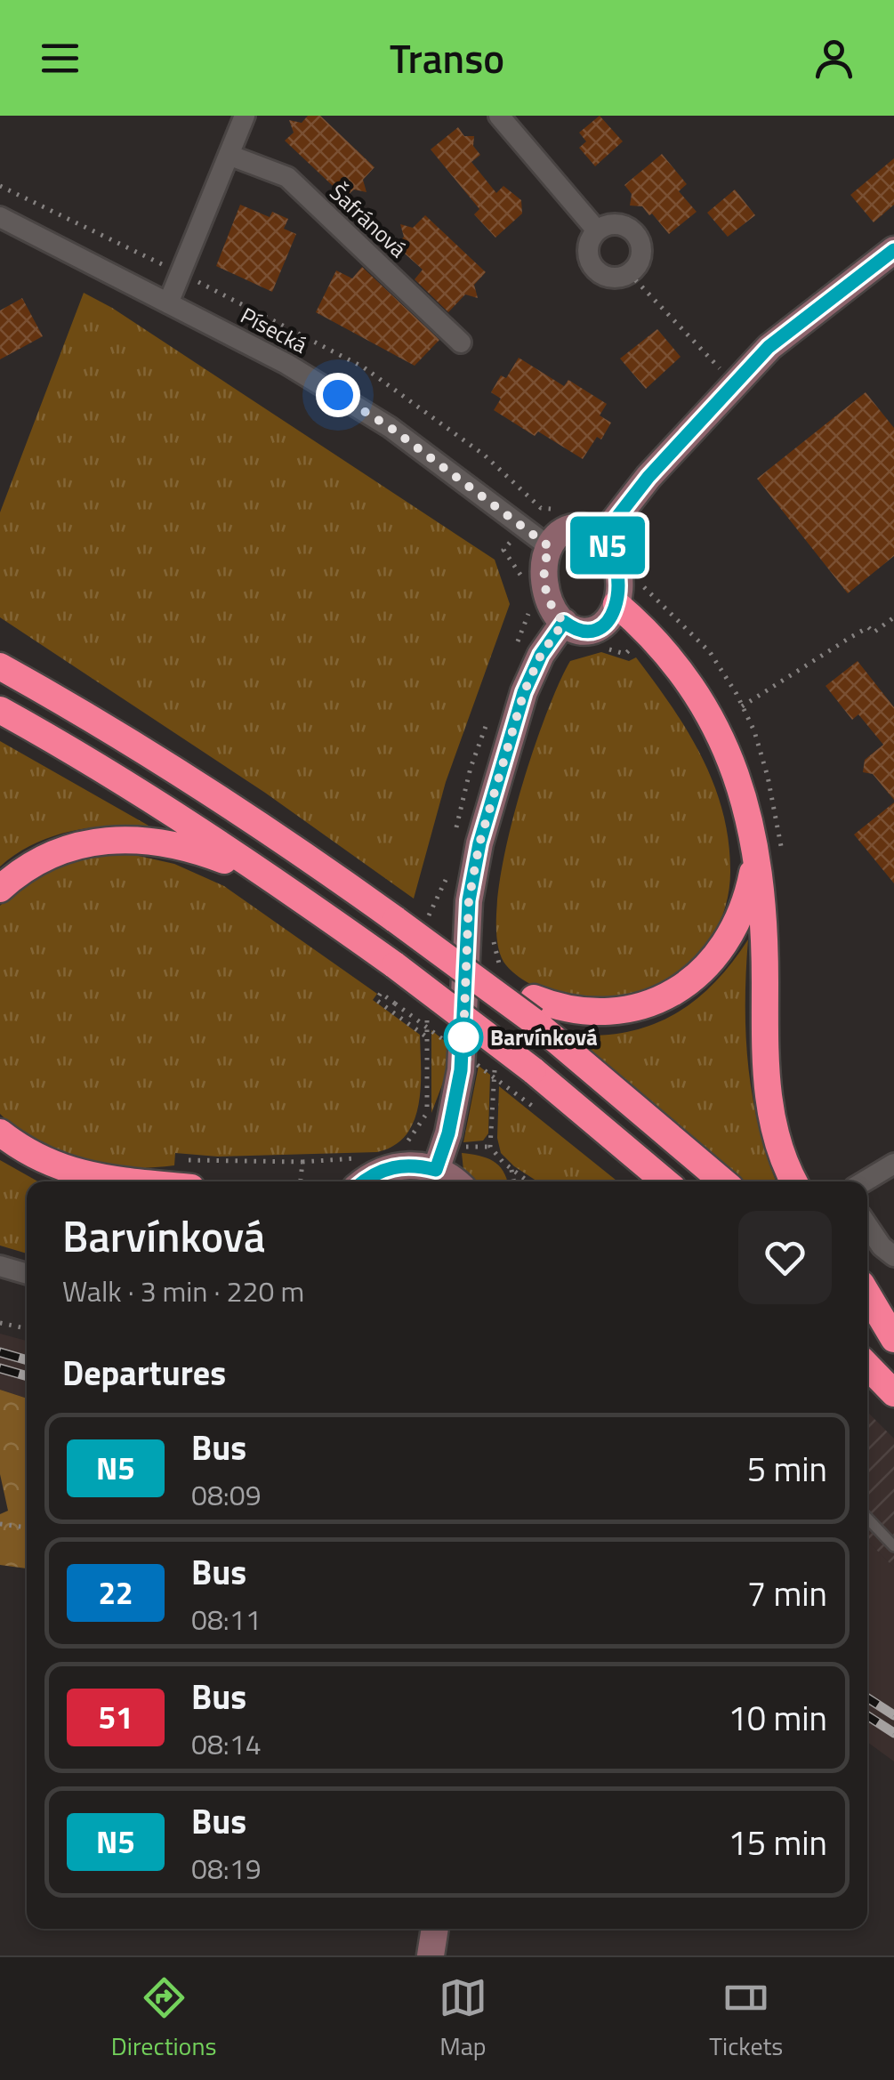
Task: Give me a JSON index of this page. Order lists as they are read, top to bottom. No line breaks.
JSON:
{"streets":{"street":["Šafránová","Písecká"]},"places":["Barvínková"],"lines":["bus line N5"],"page":{"header":"Transo","on_map":"N5","heading":[["Barvínková","Walk · 3 min · 220 m"],"Departures"],"list":[{"mark":"N5","name":"Bus","note":"08:09","value":"5 min"},{"mark":"22","name":"Bus","note":"08:11","value":"7 min"},{"mark":"51","name":"Bus","note":"08:14","value":"10 min"},{"mark":"N5","name":"Bus","note":"08:19","value":"15 min"}],"tabs":["Directions","Map","Tickets"]}}
